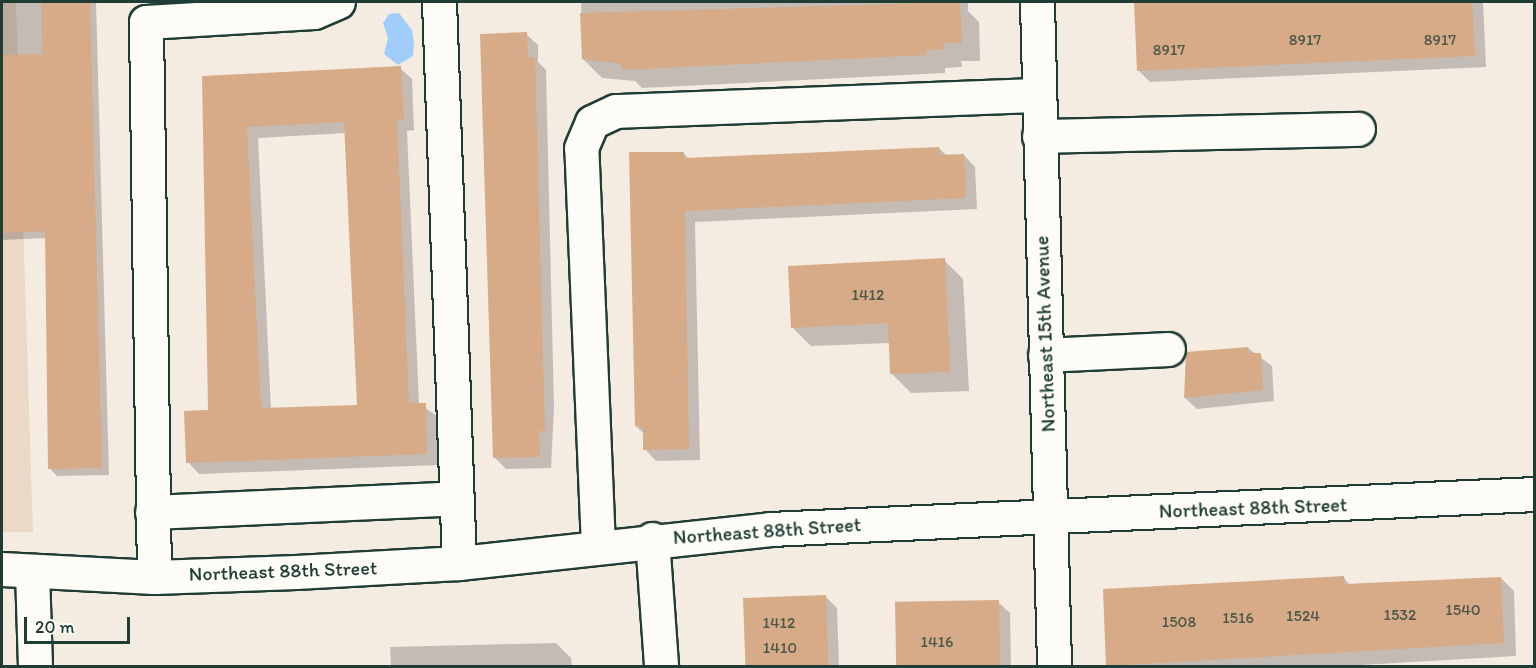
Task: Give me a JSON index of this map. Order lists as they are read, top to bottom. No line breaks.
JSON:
{"streets":{"street":["Northeast 15th Avenue","Northeast 88th Street"]},"crossings":[["Northeast 15th Avenue","Northeast 88th Street"]],"house_numbers":["8917","8917","8917","1412","1540","1532","1524","1516","1508","1412","1416","1410"],"scale_bar":"20 m"}
